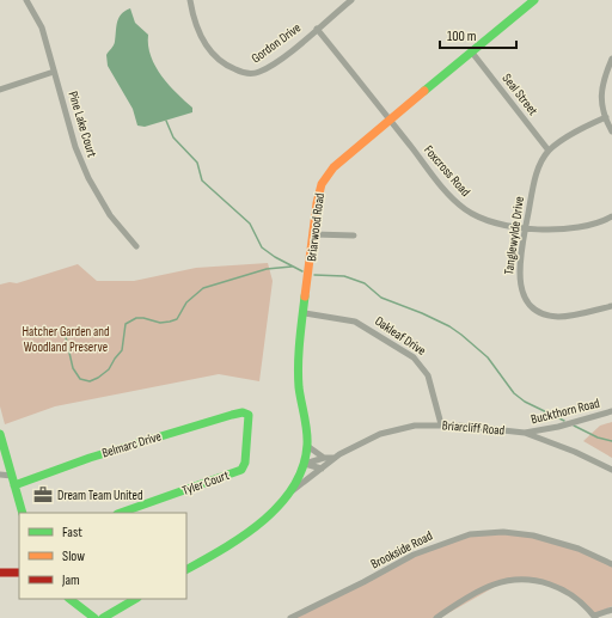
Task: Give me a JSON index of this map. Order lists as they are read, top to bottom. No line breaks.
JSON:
{"streets":{"street":["Gordon Drive","Seal Street","Pine Lake Court","Foxcross Road","Briarwood Road","Tanglewylde Drive","Oakleaf Drive","Buckthorn Road","Briarcliff Road","Belmarc Drive","Tyler Court","Brookside Road"]},"crossings":[["Gordon Drive","Foxcross Road"],["Seal Street","Briarwood Road"],["Seal Street","Tanglewylde Drive"],["Foxcross Road","Briarwood Road"],["Foxcross Road","Tanglewylde Drive"],["Briarwood Road","Oakleaf Drive"],["Briarwood Road","Briarcliff Road"],["Oakleaf Drive","Briarcliff Road"],["Buckthorn Road","Briarcliff Road"],["Belmarc Drive","Tyler Court"]],"parks":["Hatcher Garden and Woodland Preserve"],"places":{"office":["Dream Team United"]},"legend":["Fast","Slow","Jam"],"scale_bar":"100 m"}
